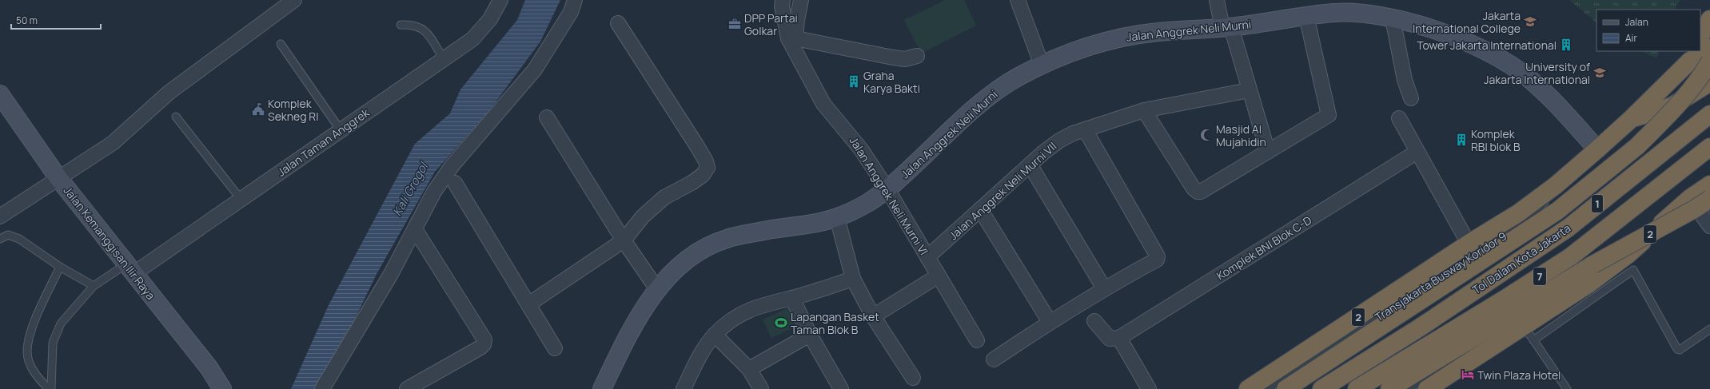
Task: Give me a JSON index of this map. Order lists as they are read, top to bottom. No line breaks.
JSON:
{"streets":{"highway":["1","2","Tol Dalam Kota Jakarta","7"],"street":["Jalan Anggrek Neli Murni","Jalan Taman Anggrek","Jalan Anggrek Neli Murni VII","Jalan Anggrek Neli Murni VI","Jalan Kemanggisan Ilir Raya","Komplek BNI Blok C-D"],"lane":["Transjakarta Busway Koridor 9"]},"crossings":[["Jalan Anggrek Neli Murni","Jalan Anggrek Neli Murni VI"],["Jalan Anggrek Neli Murni","2"],["Jalan Taman Anggrek","Jalan Kemanggisan Ilir Raya"],["Jalan Anggrek Neli Murni VII","Jalan Anggrek Neli Murni VI"]],"water":["Kali Grogol"],"places":{"school or university":["Jakarta International College","University of Jakarta International"],"office":["DPP Partai Golkar"],"building":["Tower Jakarta International","Graha Karya Bakti","Komplek RBI blok B"],"public building":["Komplek Sekneg RI"],"mosque":["Masjid Al Mujahidin"],"sports":["Lapangan Basket Taman Blok B"],"hotel":["Twin Plaza Hotel"]},"legend":["Jalan","Air"],"scale_bar":"50 m"}
